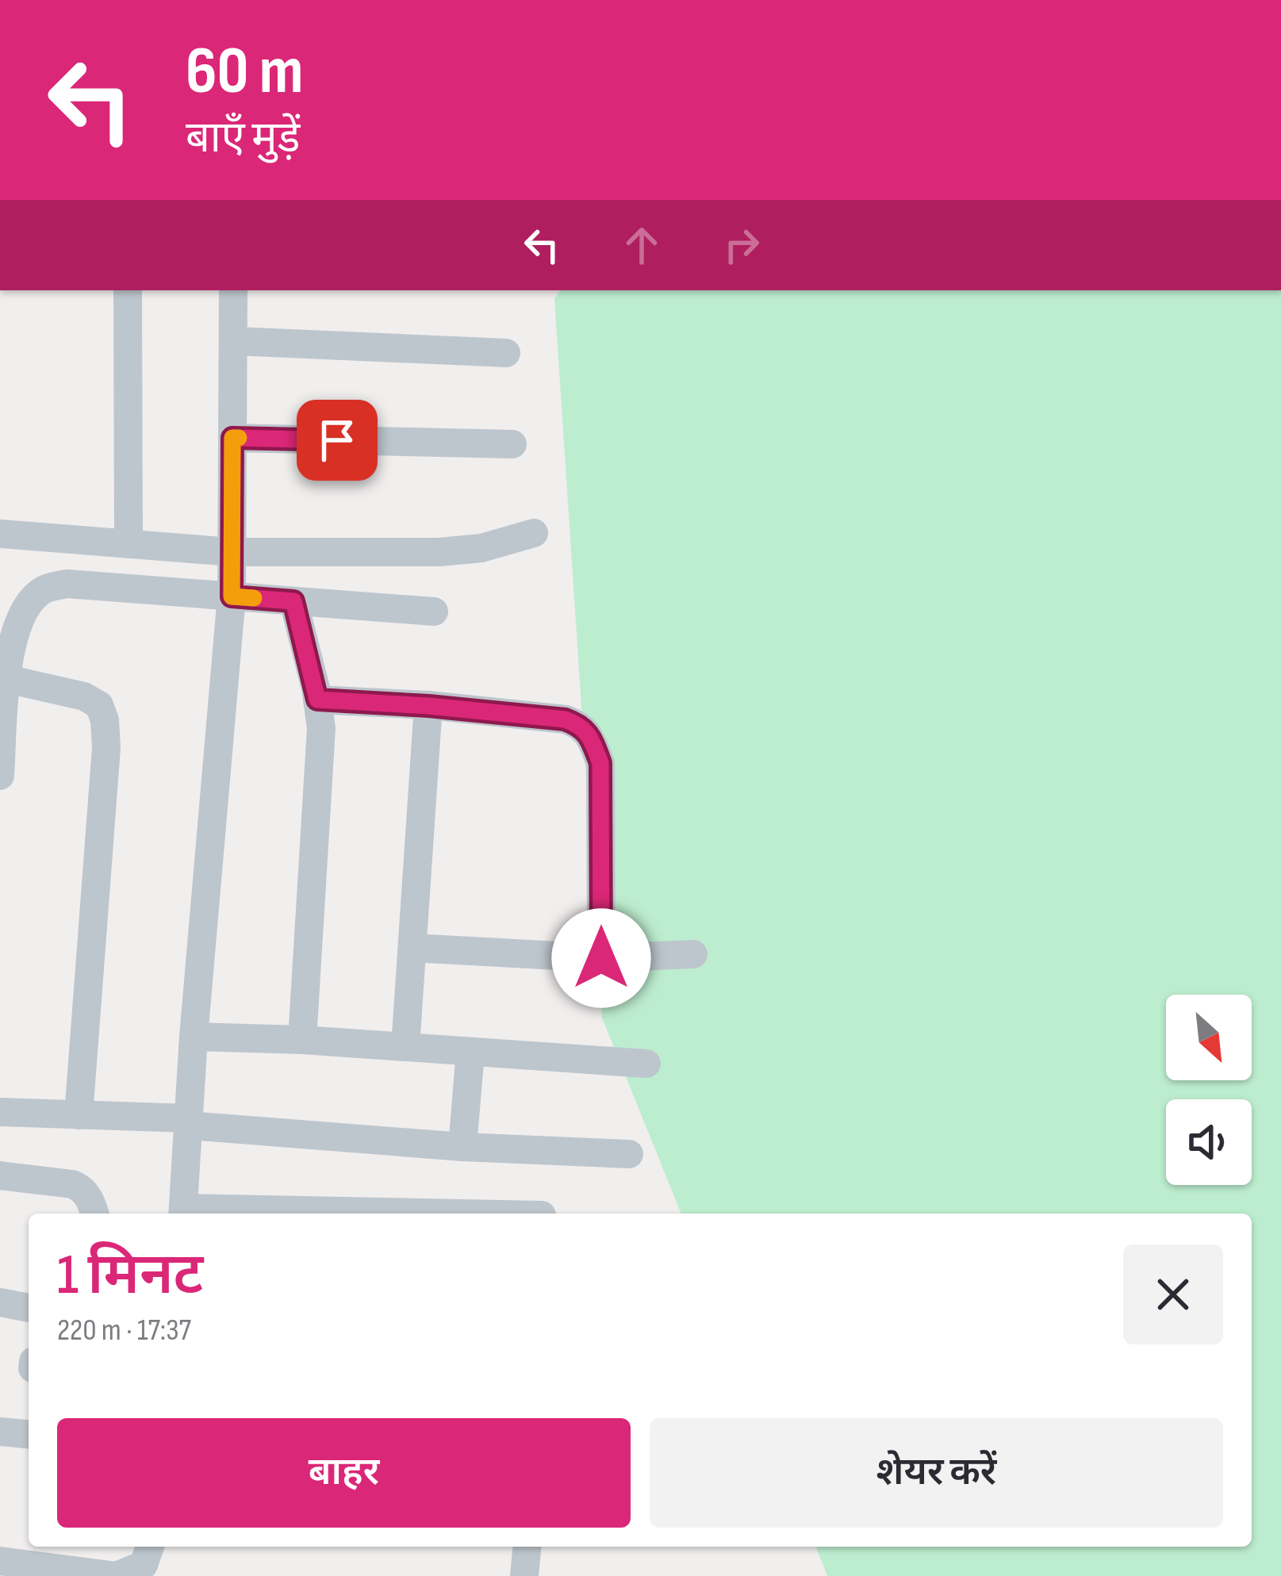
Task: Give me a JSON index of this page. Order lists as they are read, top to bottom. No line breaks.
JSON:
{"north":"bottom right","page":{"turn":["60 m","बाएँ मुड़ें"],"heading":["1 मिनट","220 m · 17:37"],"buttons":["बाहर","शेयर करें"]}}
